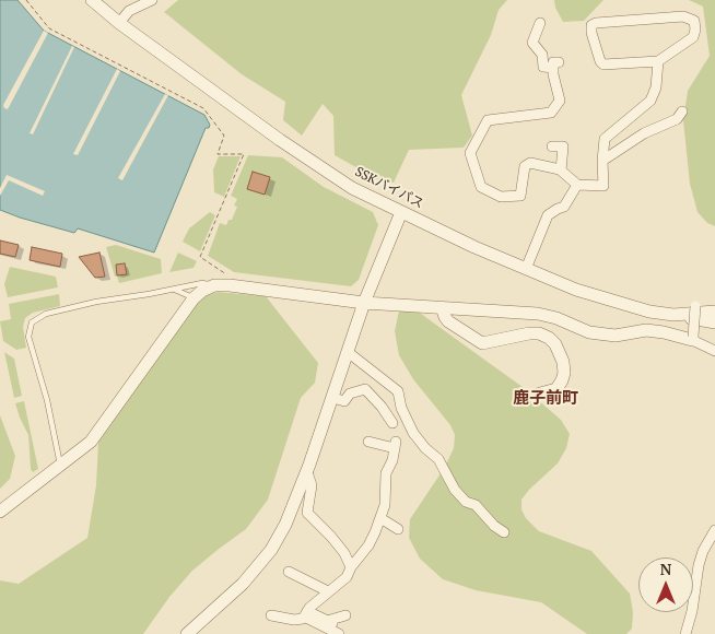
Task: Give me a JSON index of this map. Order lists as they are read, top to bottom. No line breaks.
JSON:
{"streets":{"street":["SSKバイパス"]},"districts":["鹿子前町"],"north":"top"}
